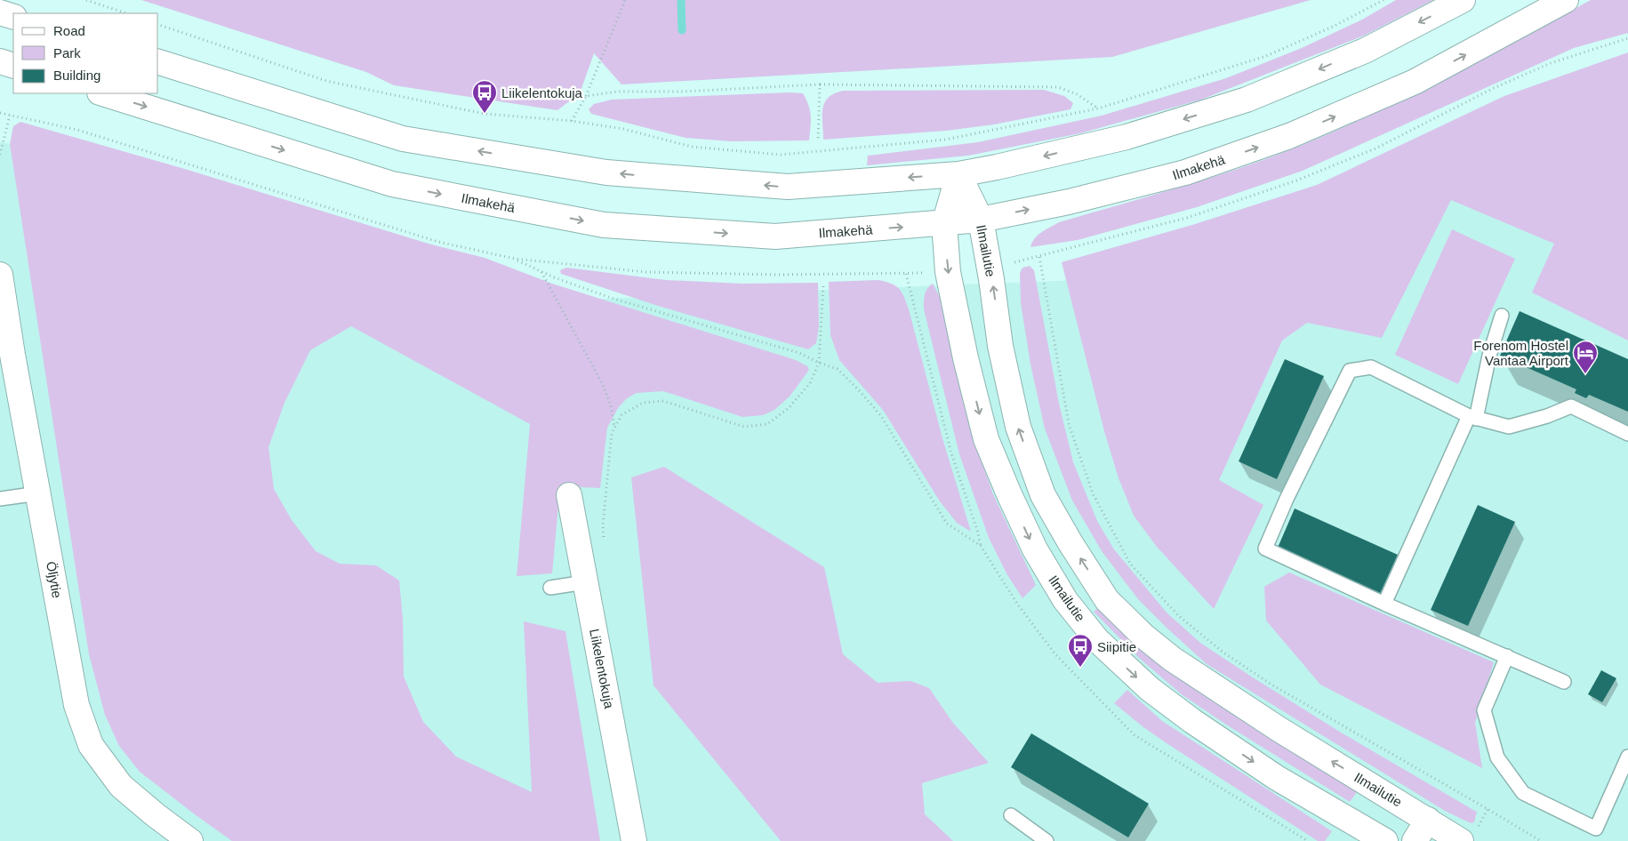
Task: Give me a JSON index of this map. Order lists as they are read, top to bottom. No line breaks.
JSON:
{"streets":{"main road":["Ilmakehä","Ilmailutie","Öljytie","Liikelentokuja"]},"crossings":[["Ilmakehä","Ilmailutie"]],"places":{"bus stop":["Liikelentokuja","Siipitie"],"hotel":["Forenom Hostel Vantaa Airport"]},"legend":["Road","Park","Building"]}
